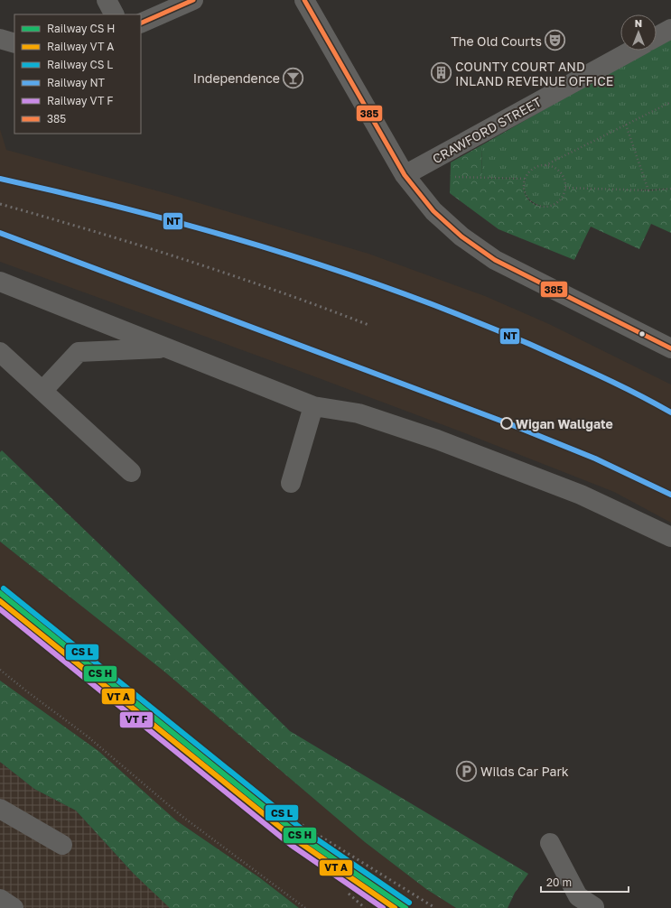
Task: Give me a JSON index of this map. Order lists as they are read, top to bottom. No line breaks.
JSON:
{"streets":{"street":["CRAWFORD STREET"]},"places":{"theatre":["The Old Courts"],"building":["COUNTY COURT AND INLAND REVENUE OFFICE"],"bar":["Independence"],"other":["Wigan Wallgate"],"parking":["Wilds Car Park"]},"lines":["transit line 385","rail line NT"],"legend":["Railway CS H","Railway VT A","Railway CS L","Railway NT","Railway VT F","385"],"scale_bar":"20 m","north":"top"}
